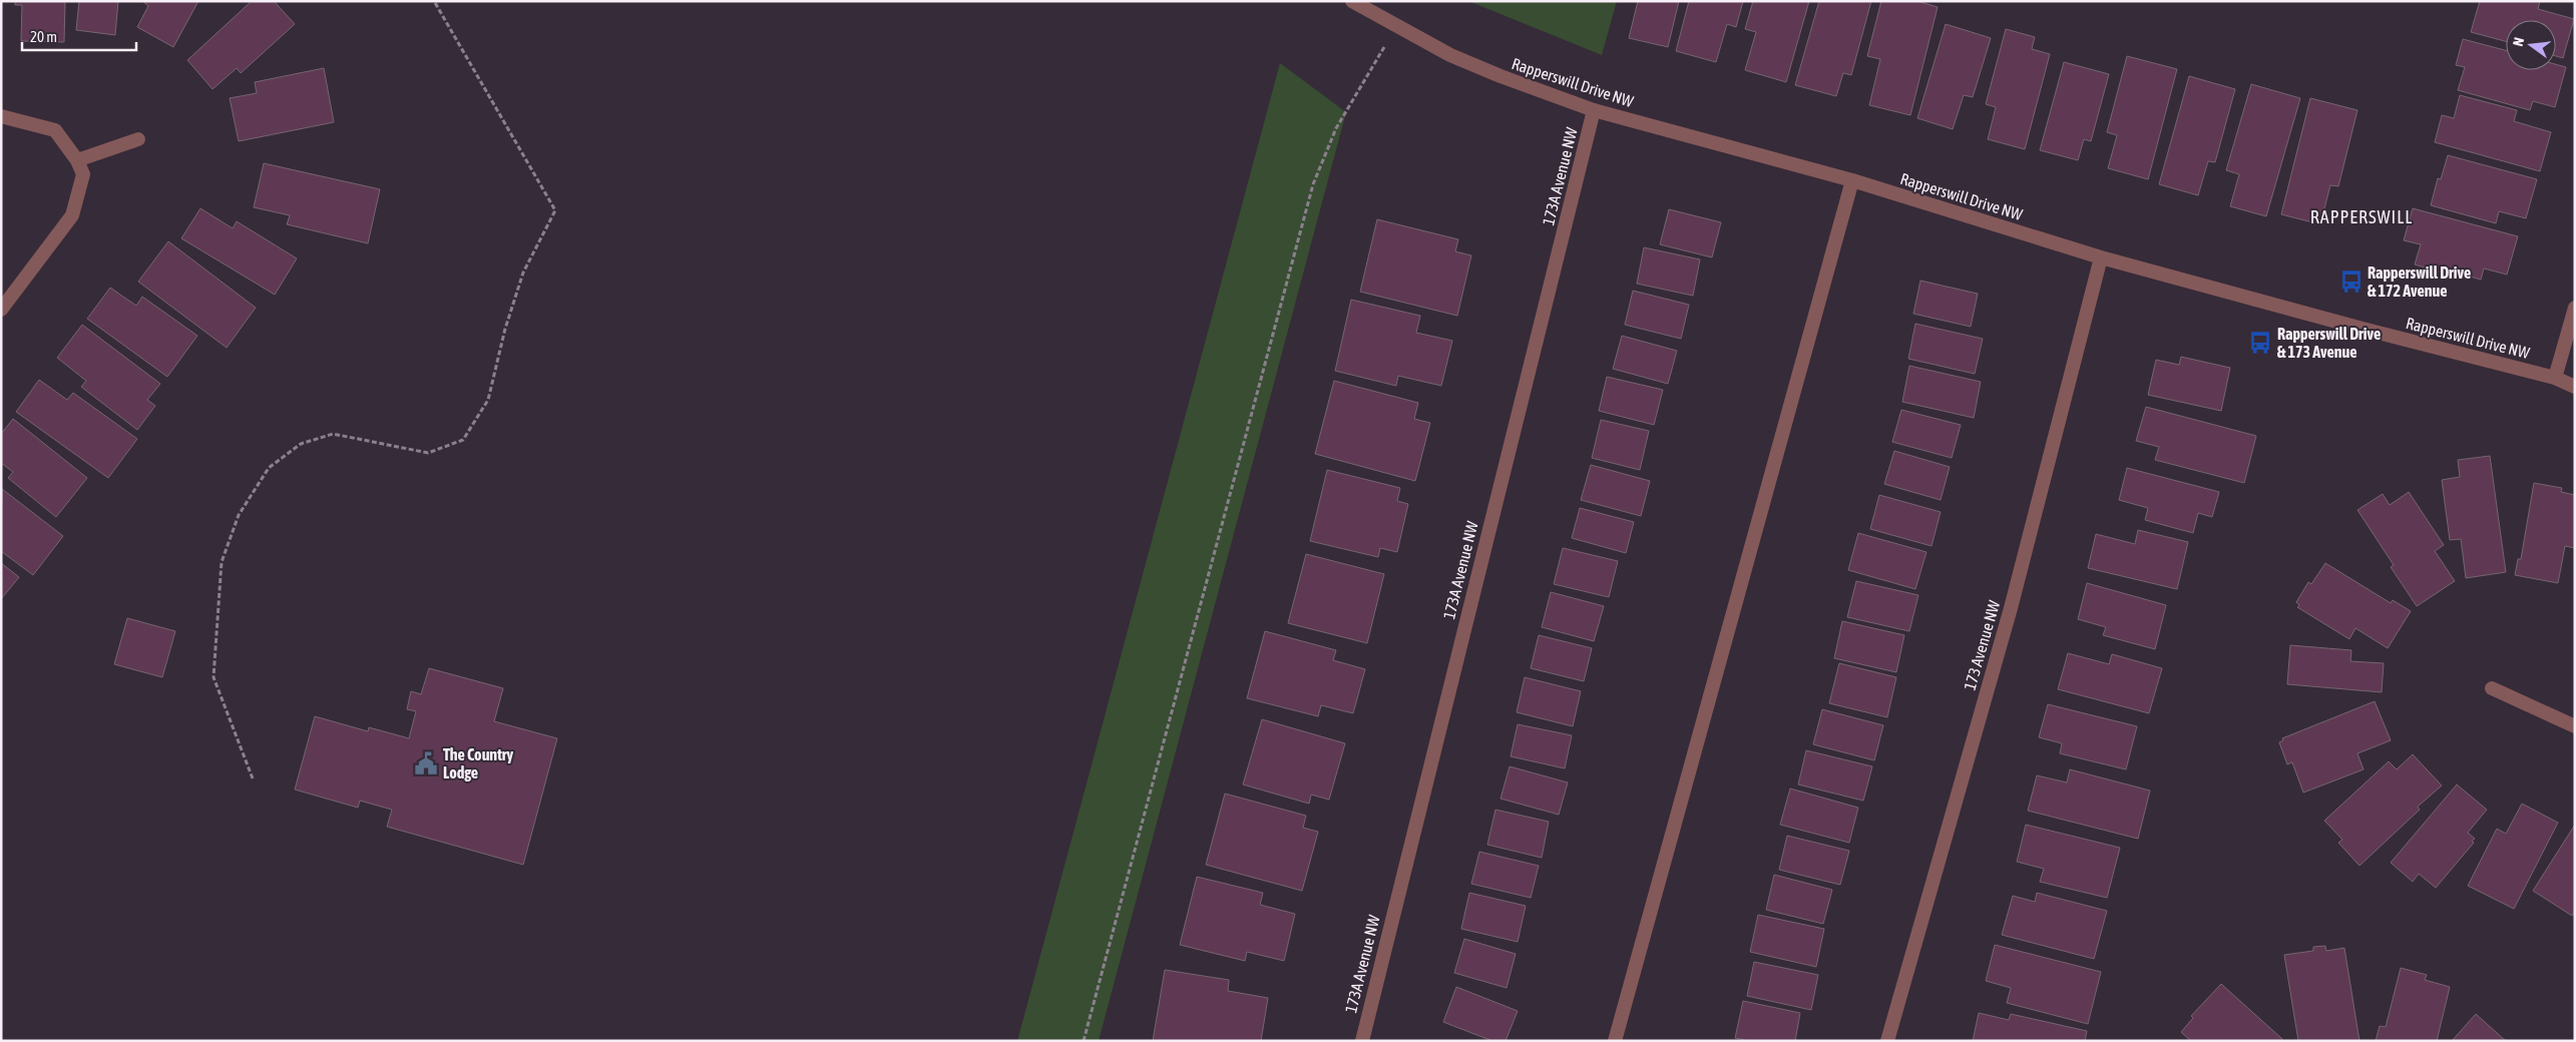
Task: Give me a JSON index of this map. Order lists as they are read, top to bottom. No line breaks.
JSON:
{"streets":{"street":["Rapperswill Drive NW","173A Avenue NW","173 Avenue NW"]},"crossings":[["Rapperswill Drive NW","173A Avenue NW"],["Rapperswill Drive NW","173 Avenue NW"]],"districts":["RAPPERSWILL"],"places":{"bus stop":["Rapperswill Drive & 172 Avenue","Rapperswill Drive & 173 Avenue"],"public building":["The Country Lodge"]},"scale_bar":"20 m","north":"left"}
